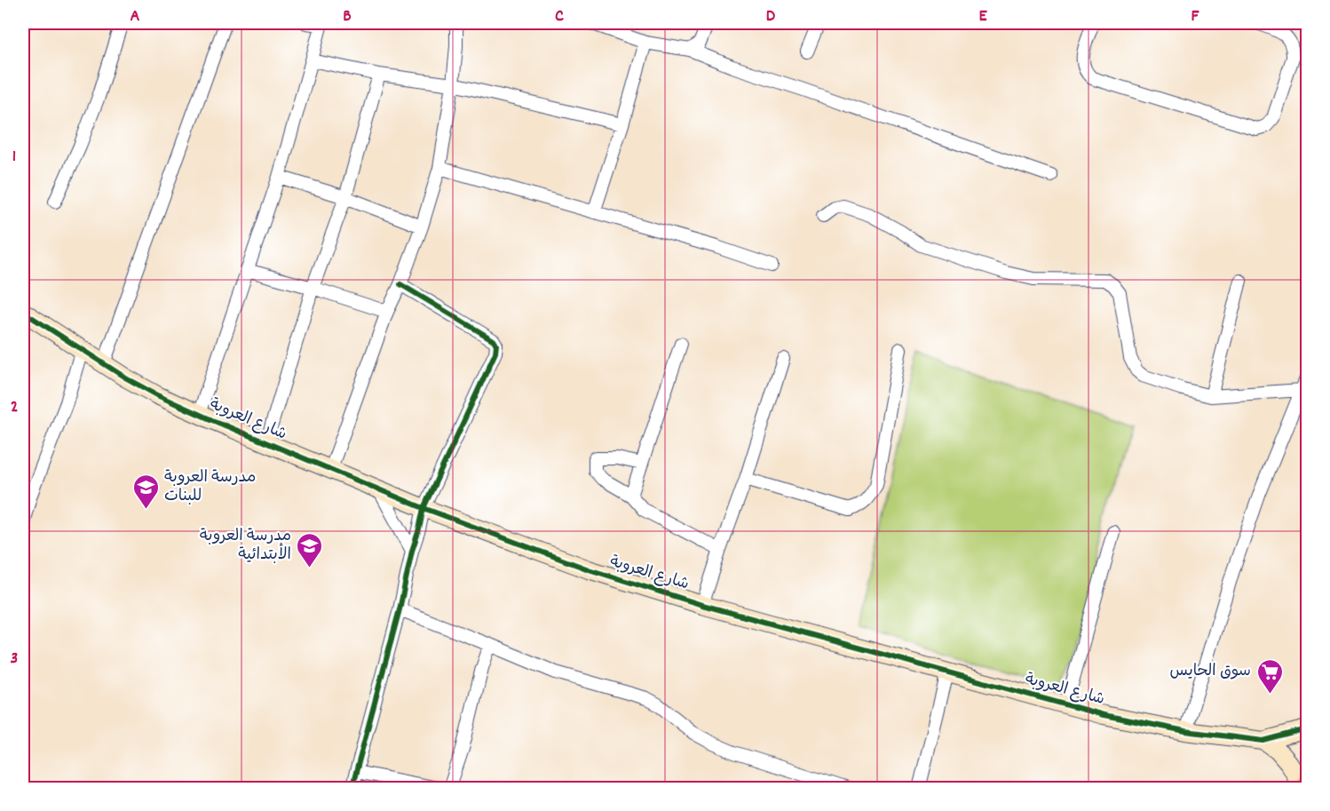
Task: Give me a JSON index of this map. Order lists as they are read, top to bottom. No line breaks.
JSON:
{"streets":{"street":["شارع العروبة"]},"places":{"school or university":["مدرسة العروبة للبنات","مدرسة العروبة الأبتدائية"],"supermarket":["سوق الحايس"]},"grid":{"columns":["A","B","C","D","E","F"],"rows":["1","2","3"]}}
